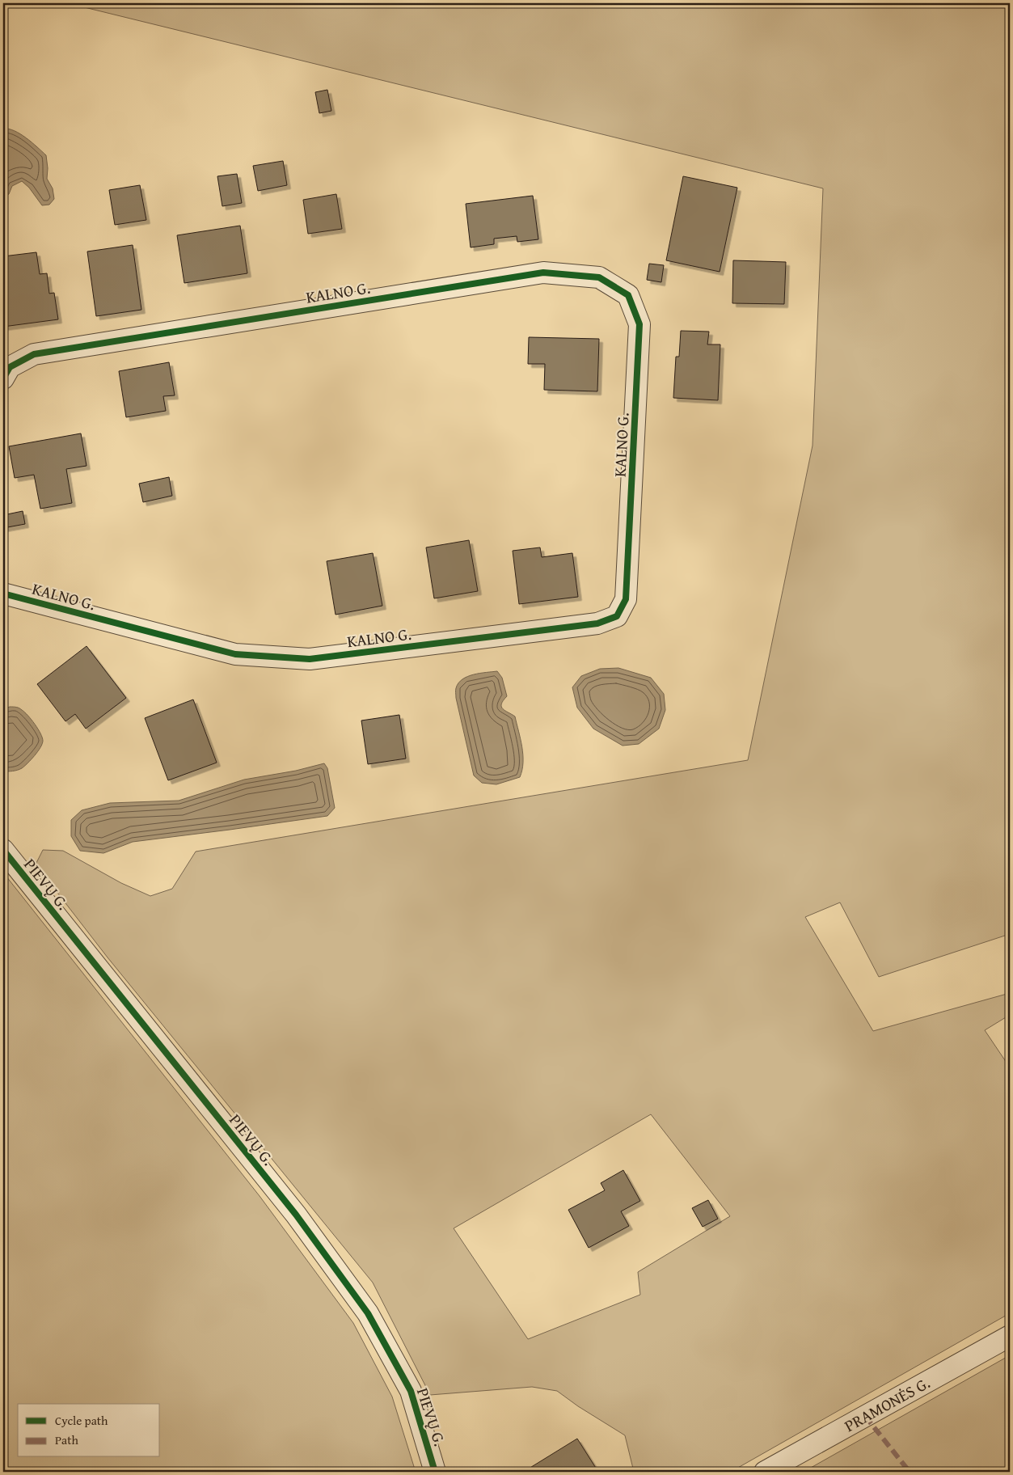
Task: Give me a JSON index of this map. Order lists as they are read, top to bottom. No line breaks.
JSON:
{"streets":{"street":["KALNO G.","PIEVŲ G.","PRAMONĖS G."]},"legend":["Cycle path","Path"]}
